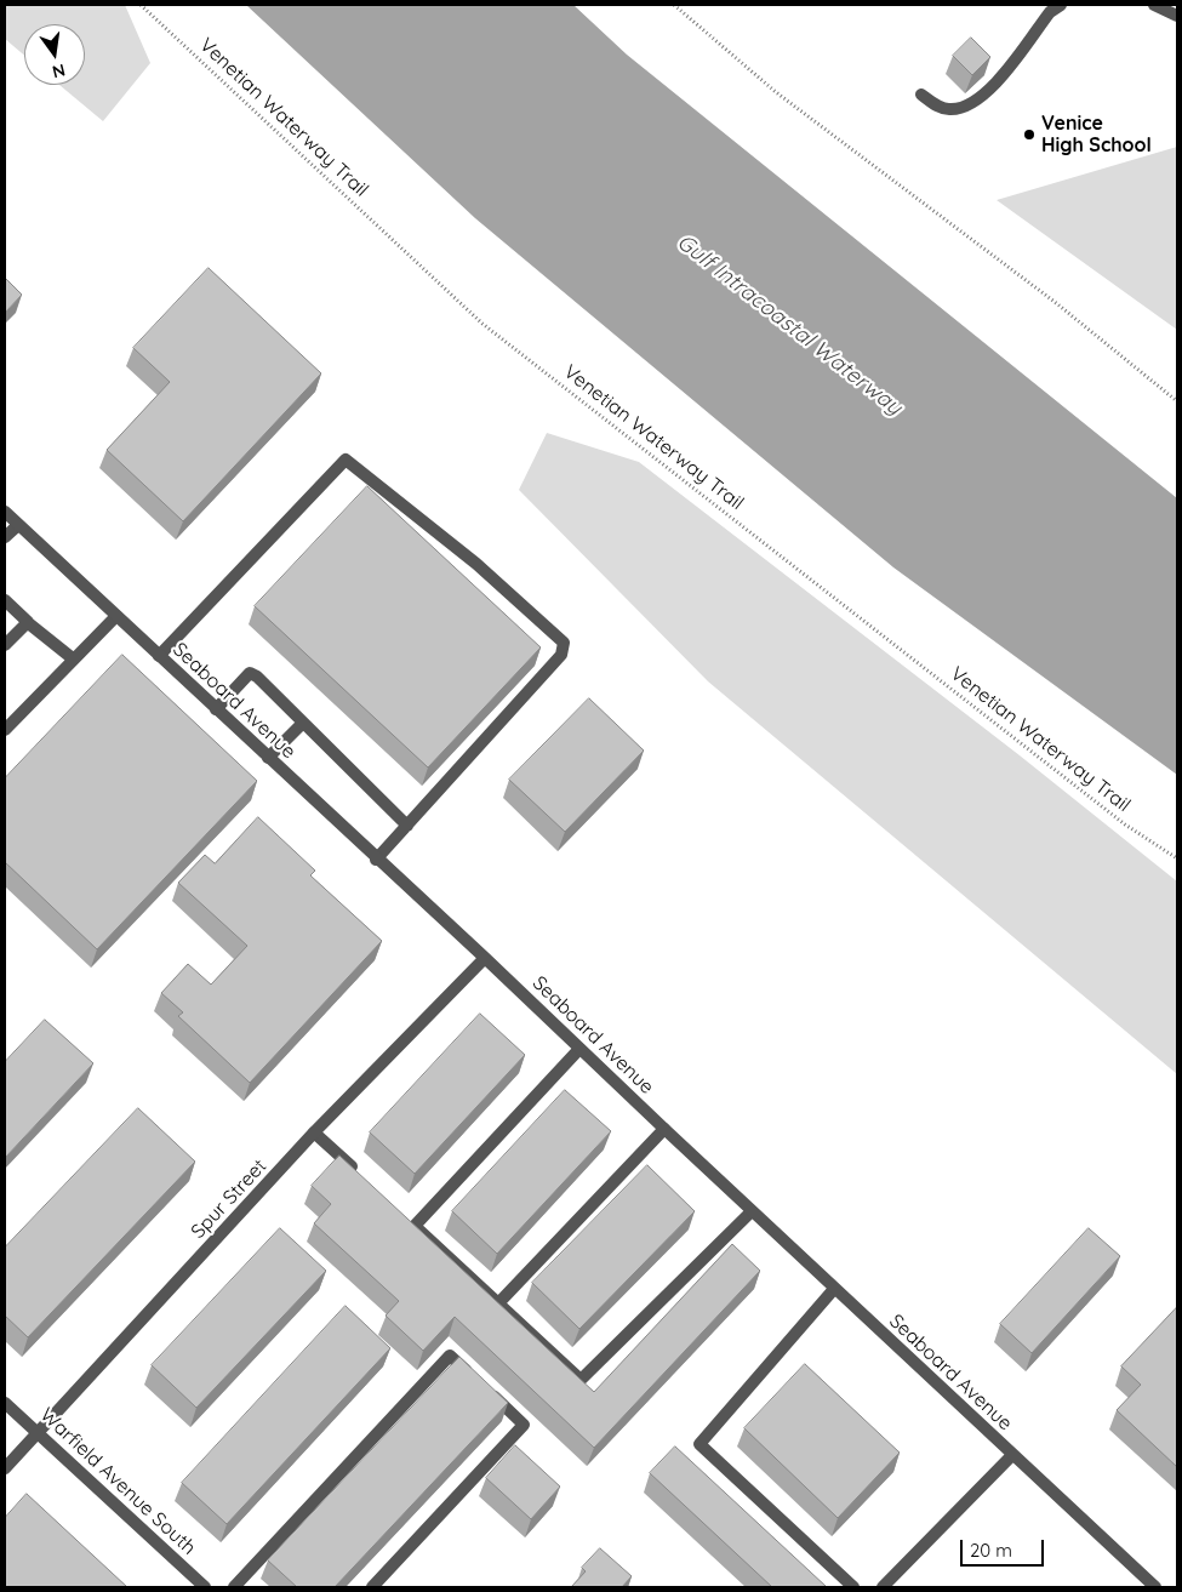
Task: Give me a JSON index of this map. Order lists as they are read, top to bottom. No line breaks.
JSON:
{"streets":{"street":["Seaboard Avenue","Spur Street","Warfield Avenue South"],"path":["Venetian Waterway Trail"]},"crossings":[["Seaboard Avenue","Spur Street"],["Spur Street","Warfield Avenue South"]],"water":["Gulf Intracoastal Waterway"],"places":["Venice High School"],"scale_bar":"20 m","north":"bottom"}
